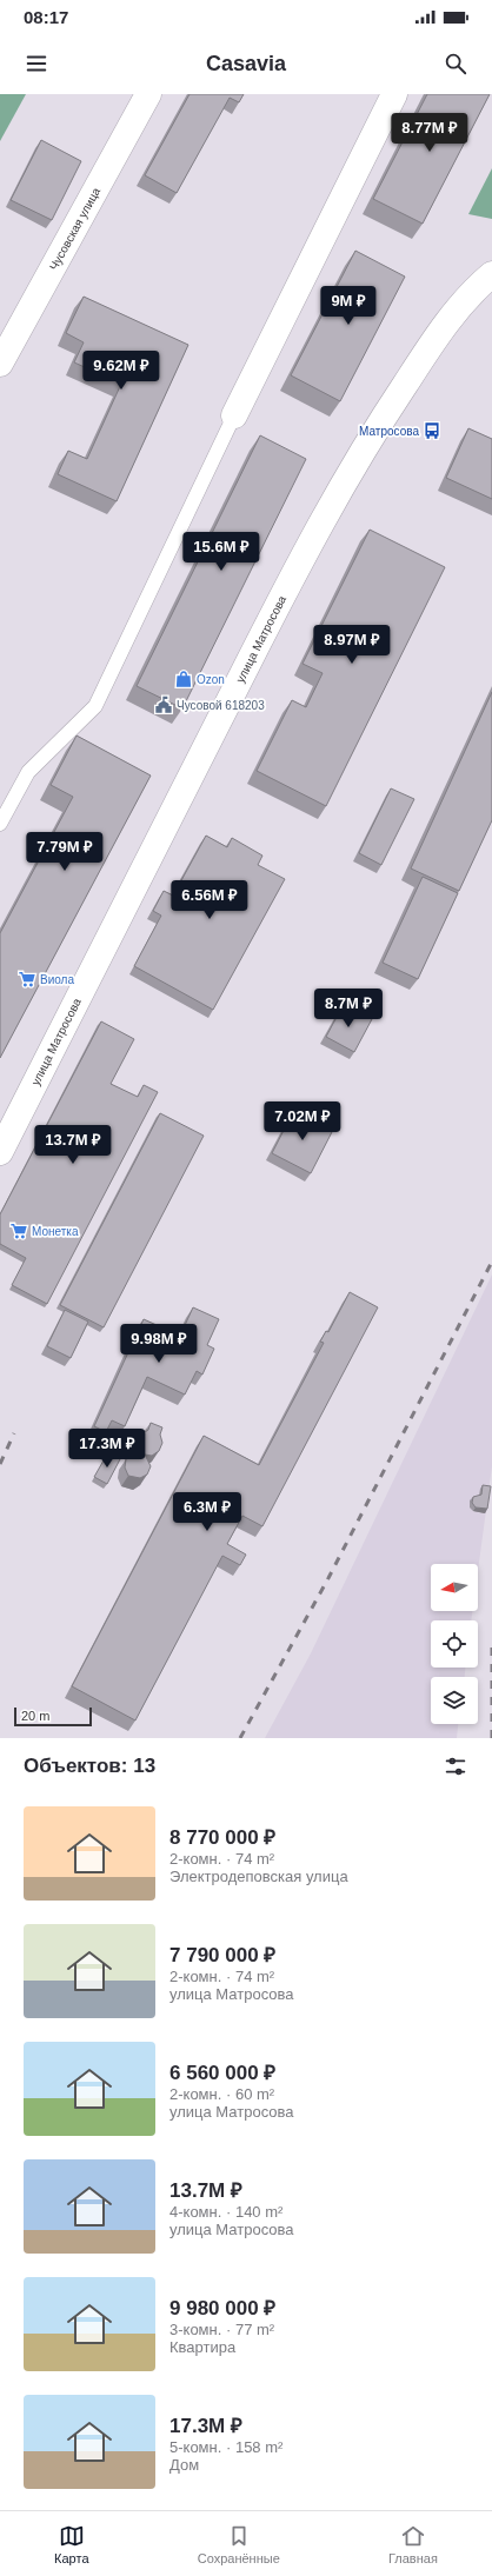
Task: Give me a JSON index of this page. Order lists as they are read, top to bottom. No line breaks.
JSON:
{"streets":{"street":["Чусовская улица","улица Матросова"]},"places":{"bus stop":["Матросова"],"shop":["Ozon"],"public building":["Чусовой 618203"],"supermarket":["Виола","Монетка"]},"scale_bar":"20 m","north":"left","page":{"status":"08:17","header":"Casavia","price":["8.77M ₽","9M ₽","9.62M ₽","15.6M ₽","8.97M ₽","7.79M ₽","6.56M ₽","8.7M ₽","7.02M ₽","13.7M ₽","9.98M ₽","17.3M ₽","6.3M ₽"],"scale":"20 m","heading":"Объектов: 13","list":[{"name":"8 770 000 ₽","note":"2-комн. · 74 m² · Электродеповская улица"},{"name":"7 790 000 ₽","note":"2-комн. · 74 m² · улица Матросова"},{"name":"6 560 000 ₽","note":"2-комн. · 60 m² · улица Матросова"},{"name":"13.7M ₽","note":"4-комн. · 140 m² · улица Матросова"},{"name":"9 980 000 ₽","note":"3-комн. · 77 m² · Квартира"},{"name":"17.3M ₽","note":"5-комн. · 158 m² · Дом"}],"tabs":["Карта","Сохранённые","Главная"]}}
